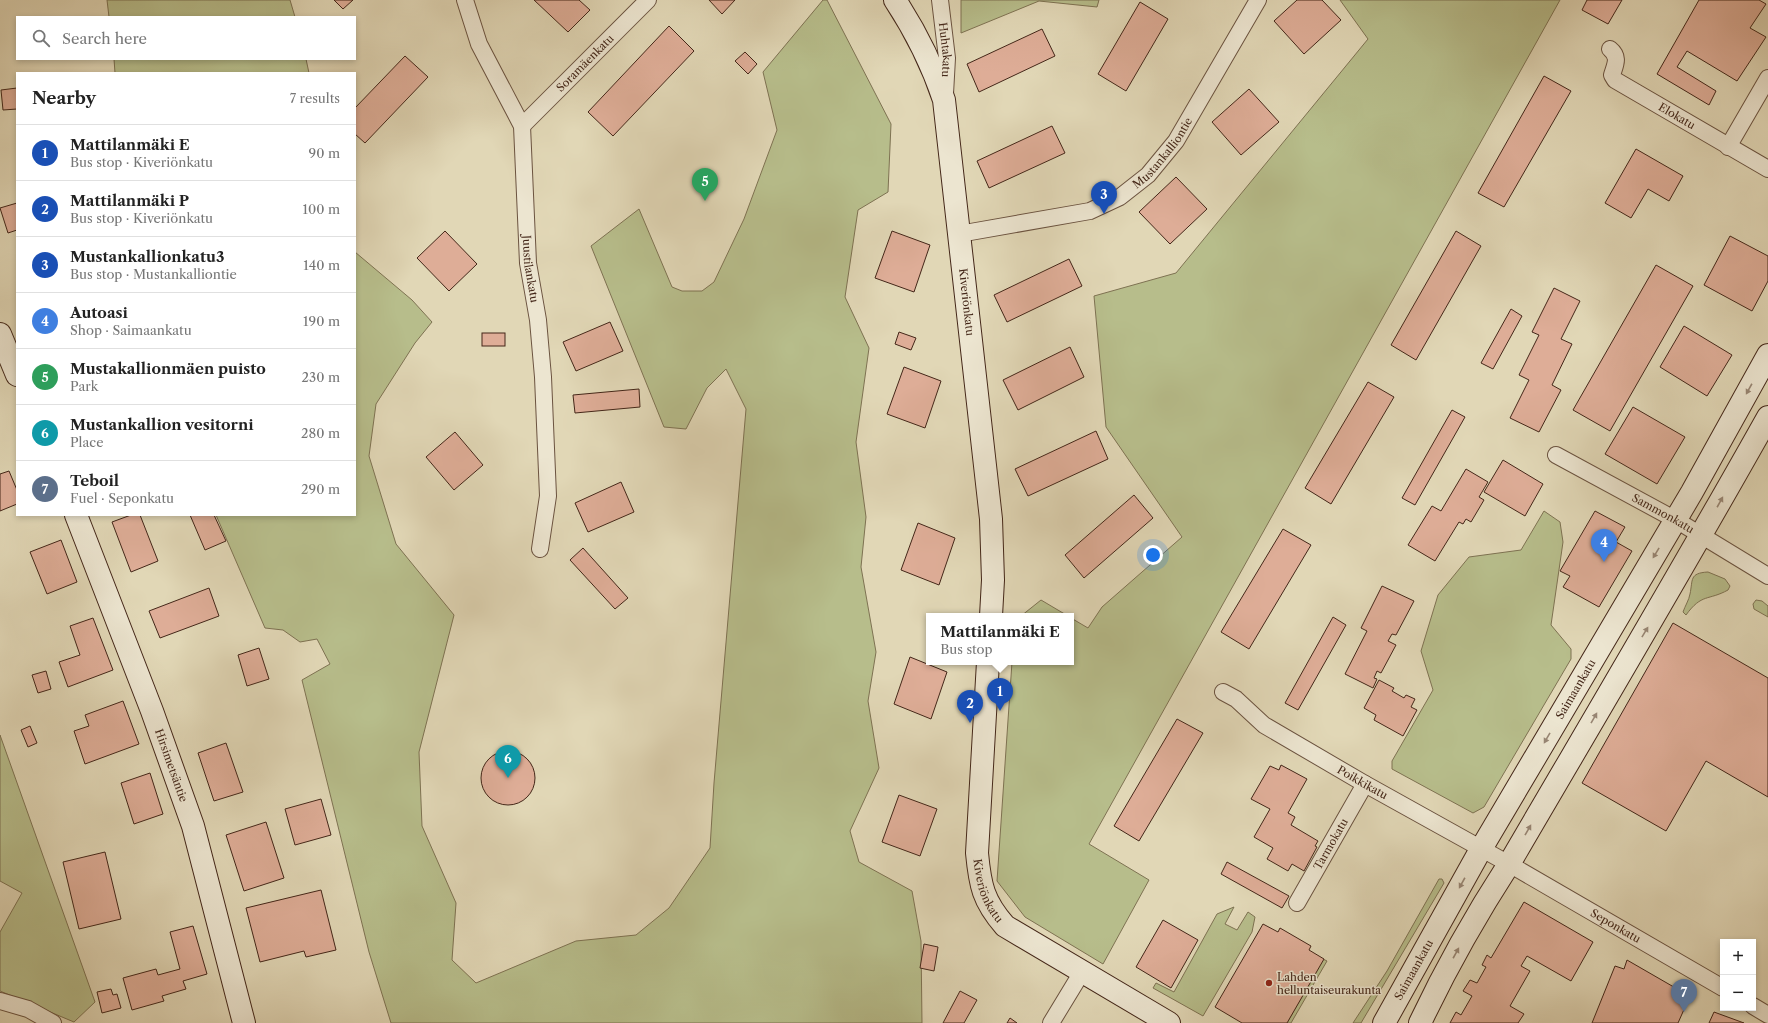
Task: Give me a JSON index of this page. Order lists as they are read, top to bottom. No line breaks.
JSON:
{"streets":{"street":["Huhtakatu","Soramäenkatu","Elokatu","Mustankalliontie","Juustilankatu","Kiveriönkatu","Sammonkatu","Saimaankatu","Hirsimetsäntie","Poikkikatu","Tarmokatu","Seponkatu"]},"crossings":[["Huhtakatu","Kiveriönkatu"],["Soramäenkatu","Juustilankatu"],["Mustankalliontie","Kiveriönkatu"],["Sammonkatu","Saimaankatu"],["Saimaankatu","Poikkikatu"],["Poikkikatu","Tarmokatu"],["Poikkikatu","Seponkatu"]],"places":["Lahden helluntaiseurakunta"],"page":{"search":"Search here","heading":["Nearby","7 results"],"list":[{"mark":"1","name":"Mattilanmäki E","note":"Bus stop · Kiveriönkatu","value":"90 m"},{"mark":"2","name":"Mattilanmäki P","note":"Bus stop · Kiveriönkatu","value":"100 m"},{"mark":"3","name":"Mustankallionkatu3","note":"Bus stop · Mustankalliontie","value":"140 m"},{"mark":"4","name":"Autoasi","note":"Shop · Saimaankatu","value":"190 m"},{"mark":"5","name":"Mustakallionmäen puisto","note":"Park","value":"230 m"},{"mark":"6","name":"Mustankallion vesitorni","note":"Place","value":"280 m"},{"mark":"7","name":"Teboil","note":"Fuel · Seponkatu","value":"290 m"}],"pins":["5","3","4","1","2","6","7"],"popup":["Mattilanmäki E","Bus stop"],"map_buttons":["+","−"]}}
